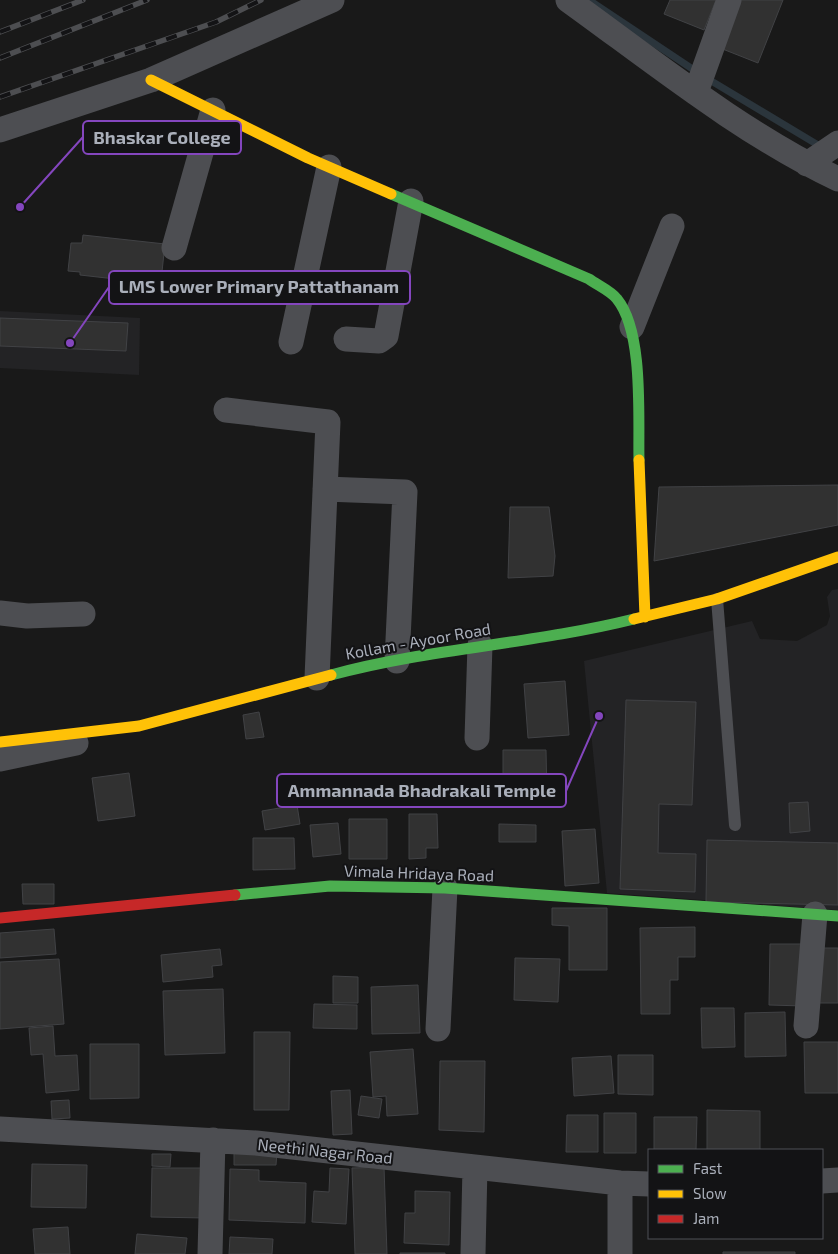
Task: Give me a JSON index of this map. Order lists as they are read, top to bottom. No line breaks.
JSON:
{"streets":{"street":["Kollam - Ayoor Road","Vimala Hridaya Road","Neethi Nagar Road"]},"places":["Bhaskar College","LMS Lower Primary Pattathanam","Ammannada Bhadrakali Temple"],"legend":["Fast","Slow","Jam"]}
